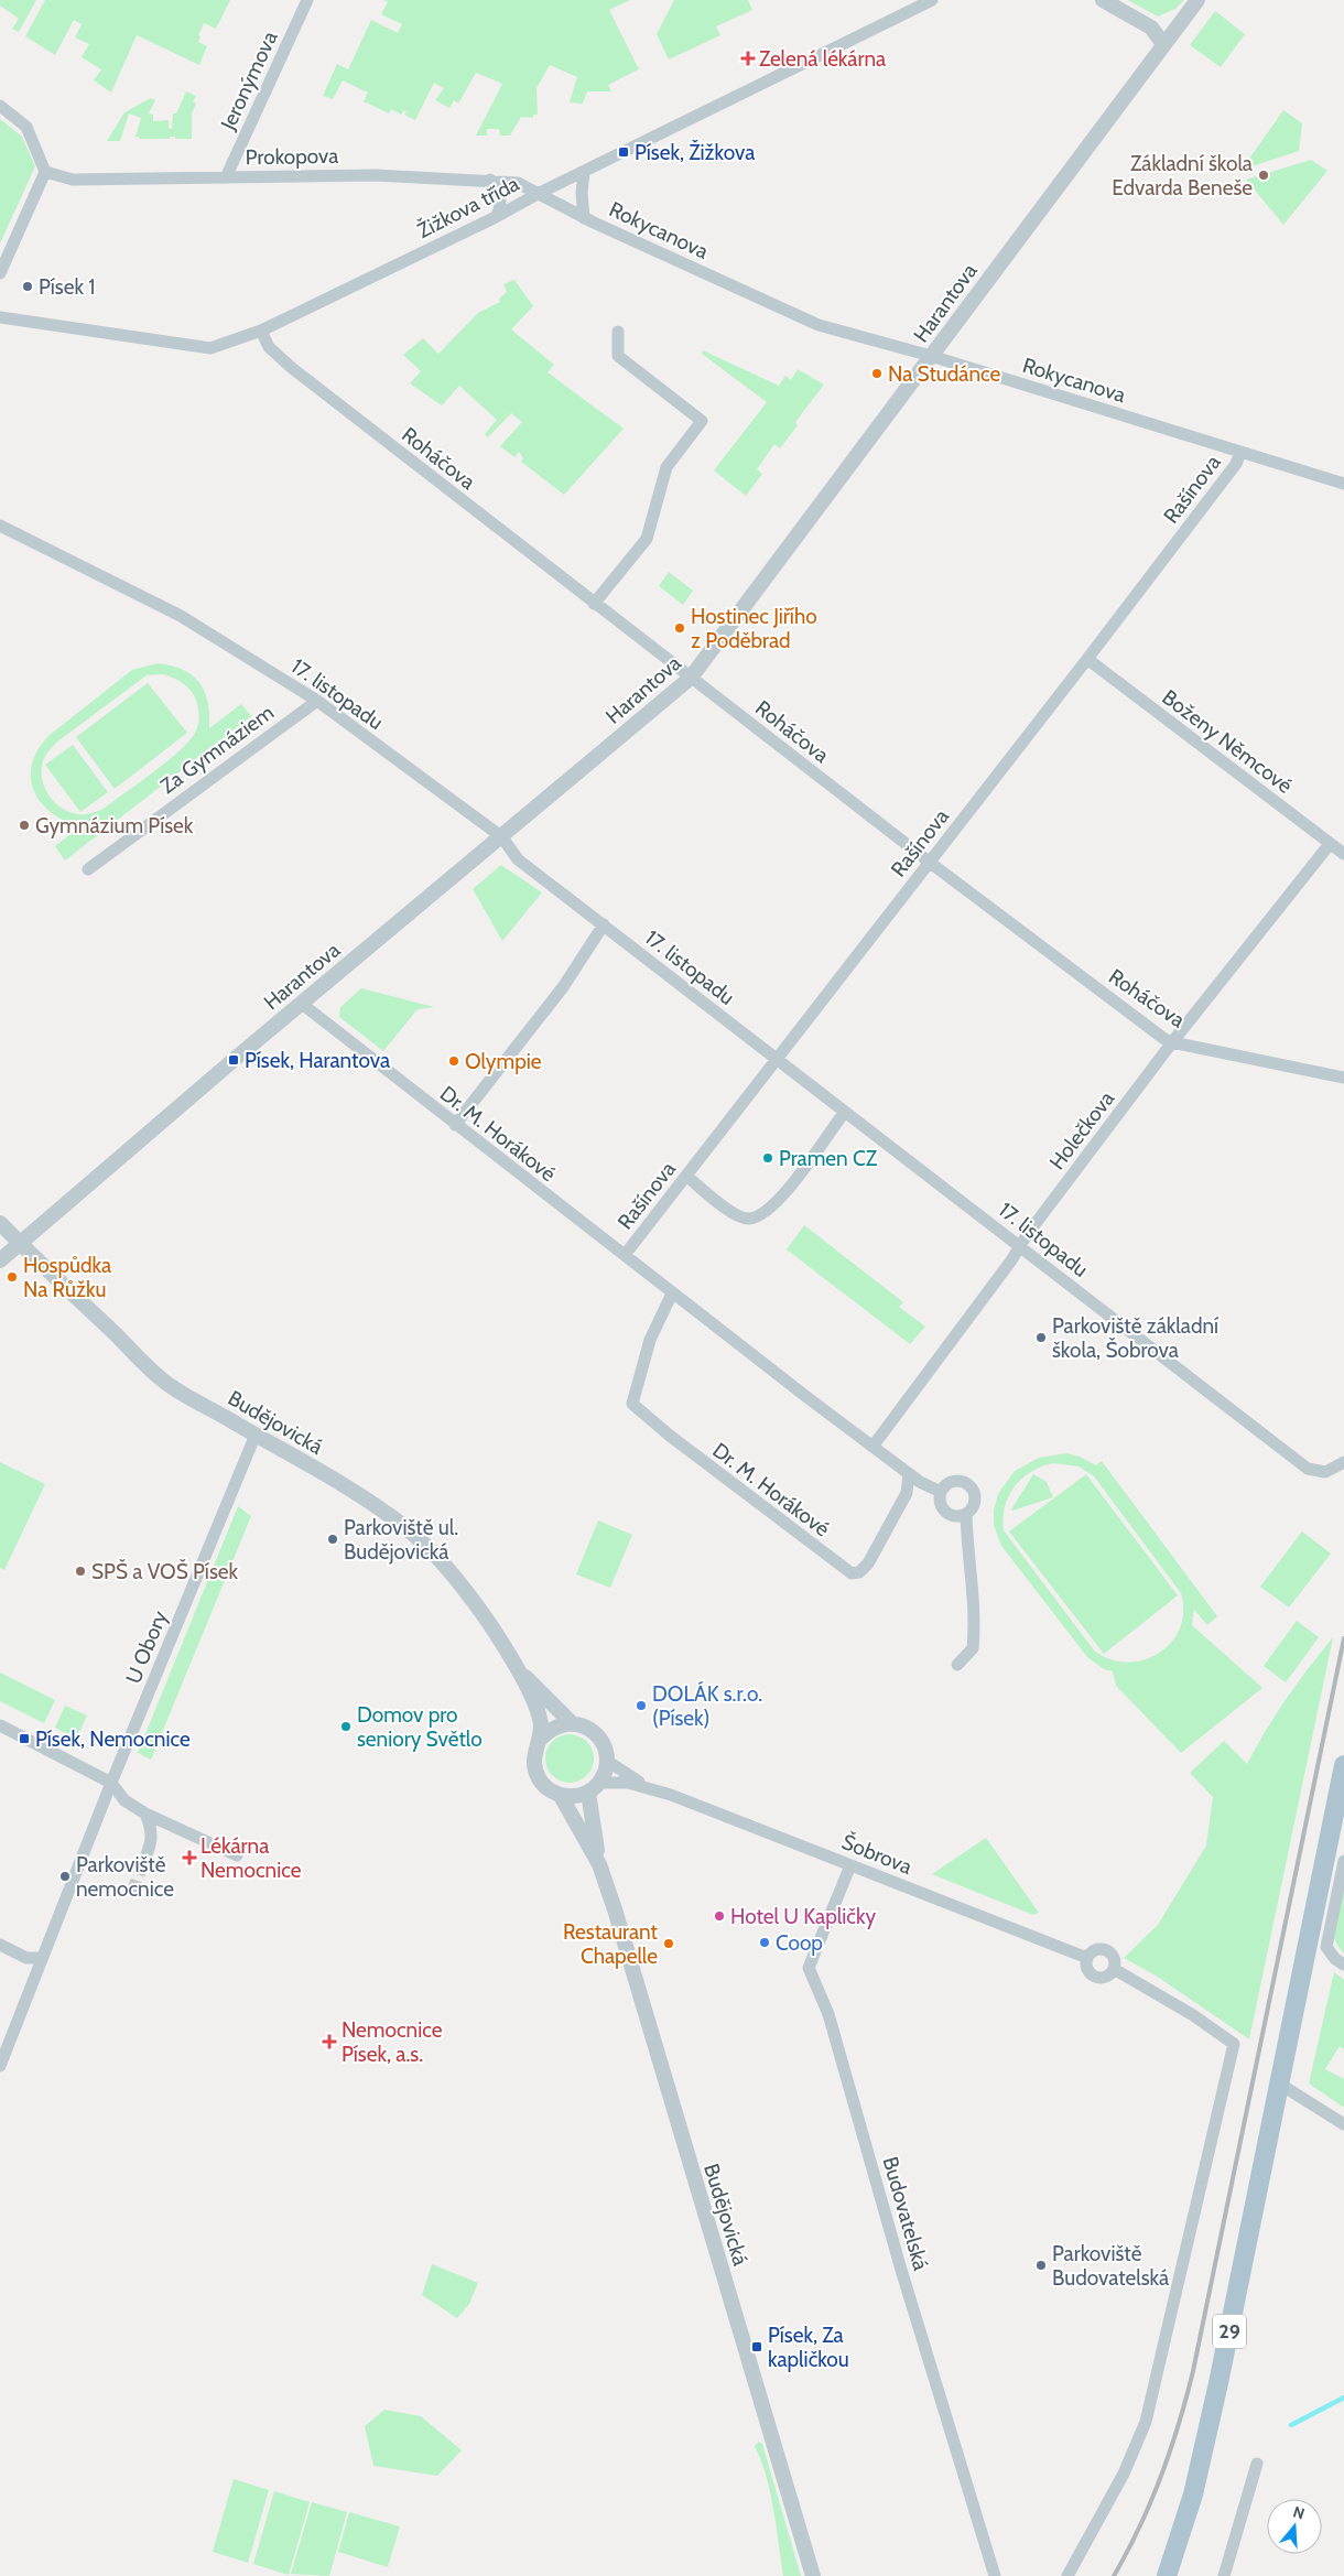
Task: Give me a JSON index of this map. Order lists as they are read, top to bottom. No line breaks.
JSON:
{"streets":{"main road":["29"],"street":["Jeronýmova","Prokopova","Žižkova třída","Rokycanova","Harantova","Roháčova","Rašínova","17. listopadu","Boženy Němcové","Za Gymnáziem","Holečkova","Dr. M. Horákové","Budějovická","U Obory","Šobrova","Budovatelská"]},"crossings":[["Jeronýmova","Prokopova"],["Prokopova","Žižkova třída"],["Prokopova","Rokycanova"],["Žižkova třída","Rokycanova"],["Žižkova třída","Roháčova"],["Rokycanova","Harantova"],["Rokycanova","Rašínova"],["Harantova","Roháčova"],["Harantova","17. listopadu"],["Harantova","Dr. M. Horákové"],["Harantova","Budějovická"],["Roháčova","Rašínova"],["Roháčova","Holečkova"],["Rašínova","17. listopadu"],["Rašínova","Boženy Němcové"],["Rašínova","Dr. M. Horákové"],["17. listopadu","Za Gymnáziem"],["17. listopadu","Holečkova"],["Boženy Němcové","Holečkova"],["Holečkova","Dr. M. Horákové"],["Budějovická","U Obory"],["Budějovická","Šobrova"],["Šobrova","Budovatelská"]],"places":{"health":["Zelená lékárna","Lékárna Nemocnice","Nemocnice Písek, a.s."],"transit":["Písek, Žižkova","Písek, Harantova","Písek, Nemocnice","Písek, Za kapličkou"],"other":["Základní škola Edvarda Beneše","Písek 1","Na Studánce","Hostinec Jiřího z Poděbrad","Gymnázium Písek","Olympie","Pramen CZ","Hospůdka Na Růžku","Parkoviště základní škola, Šobrova","Parkoviště ul. Budějovická","SPŠ a VOŠ Písek","DOLÁK s.r.o. (Písek)","Domov pro seniory Světlo","Parkoviště nemocnice","Hotel U Kapličky","Coop","Restaurant Chapelle","Parkoviště Budovatelská"]},"north":"top"}
